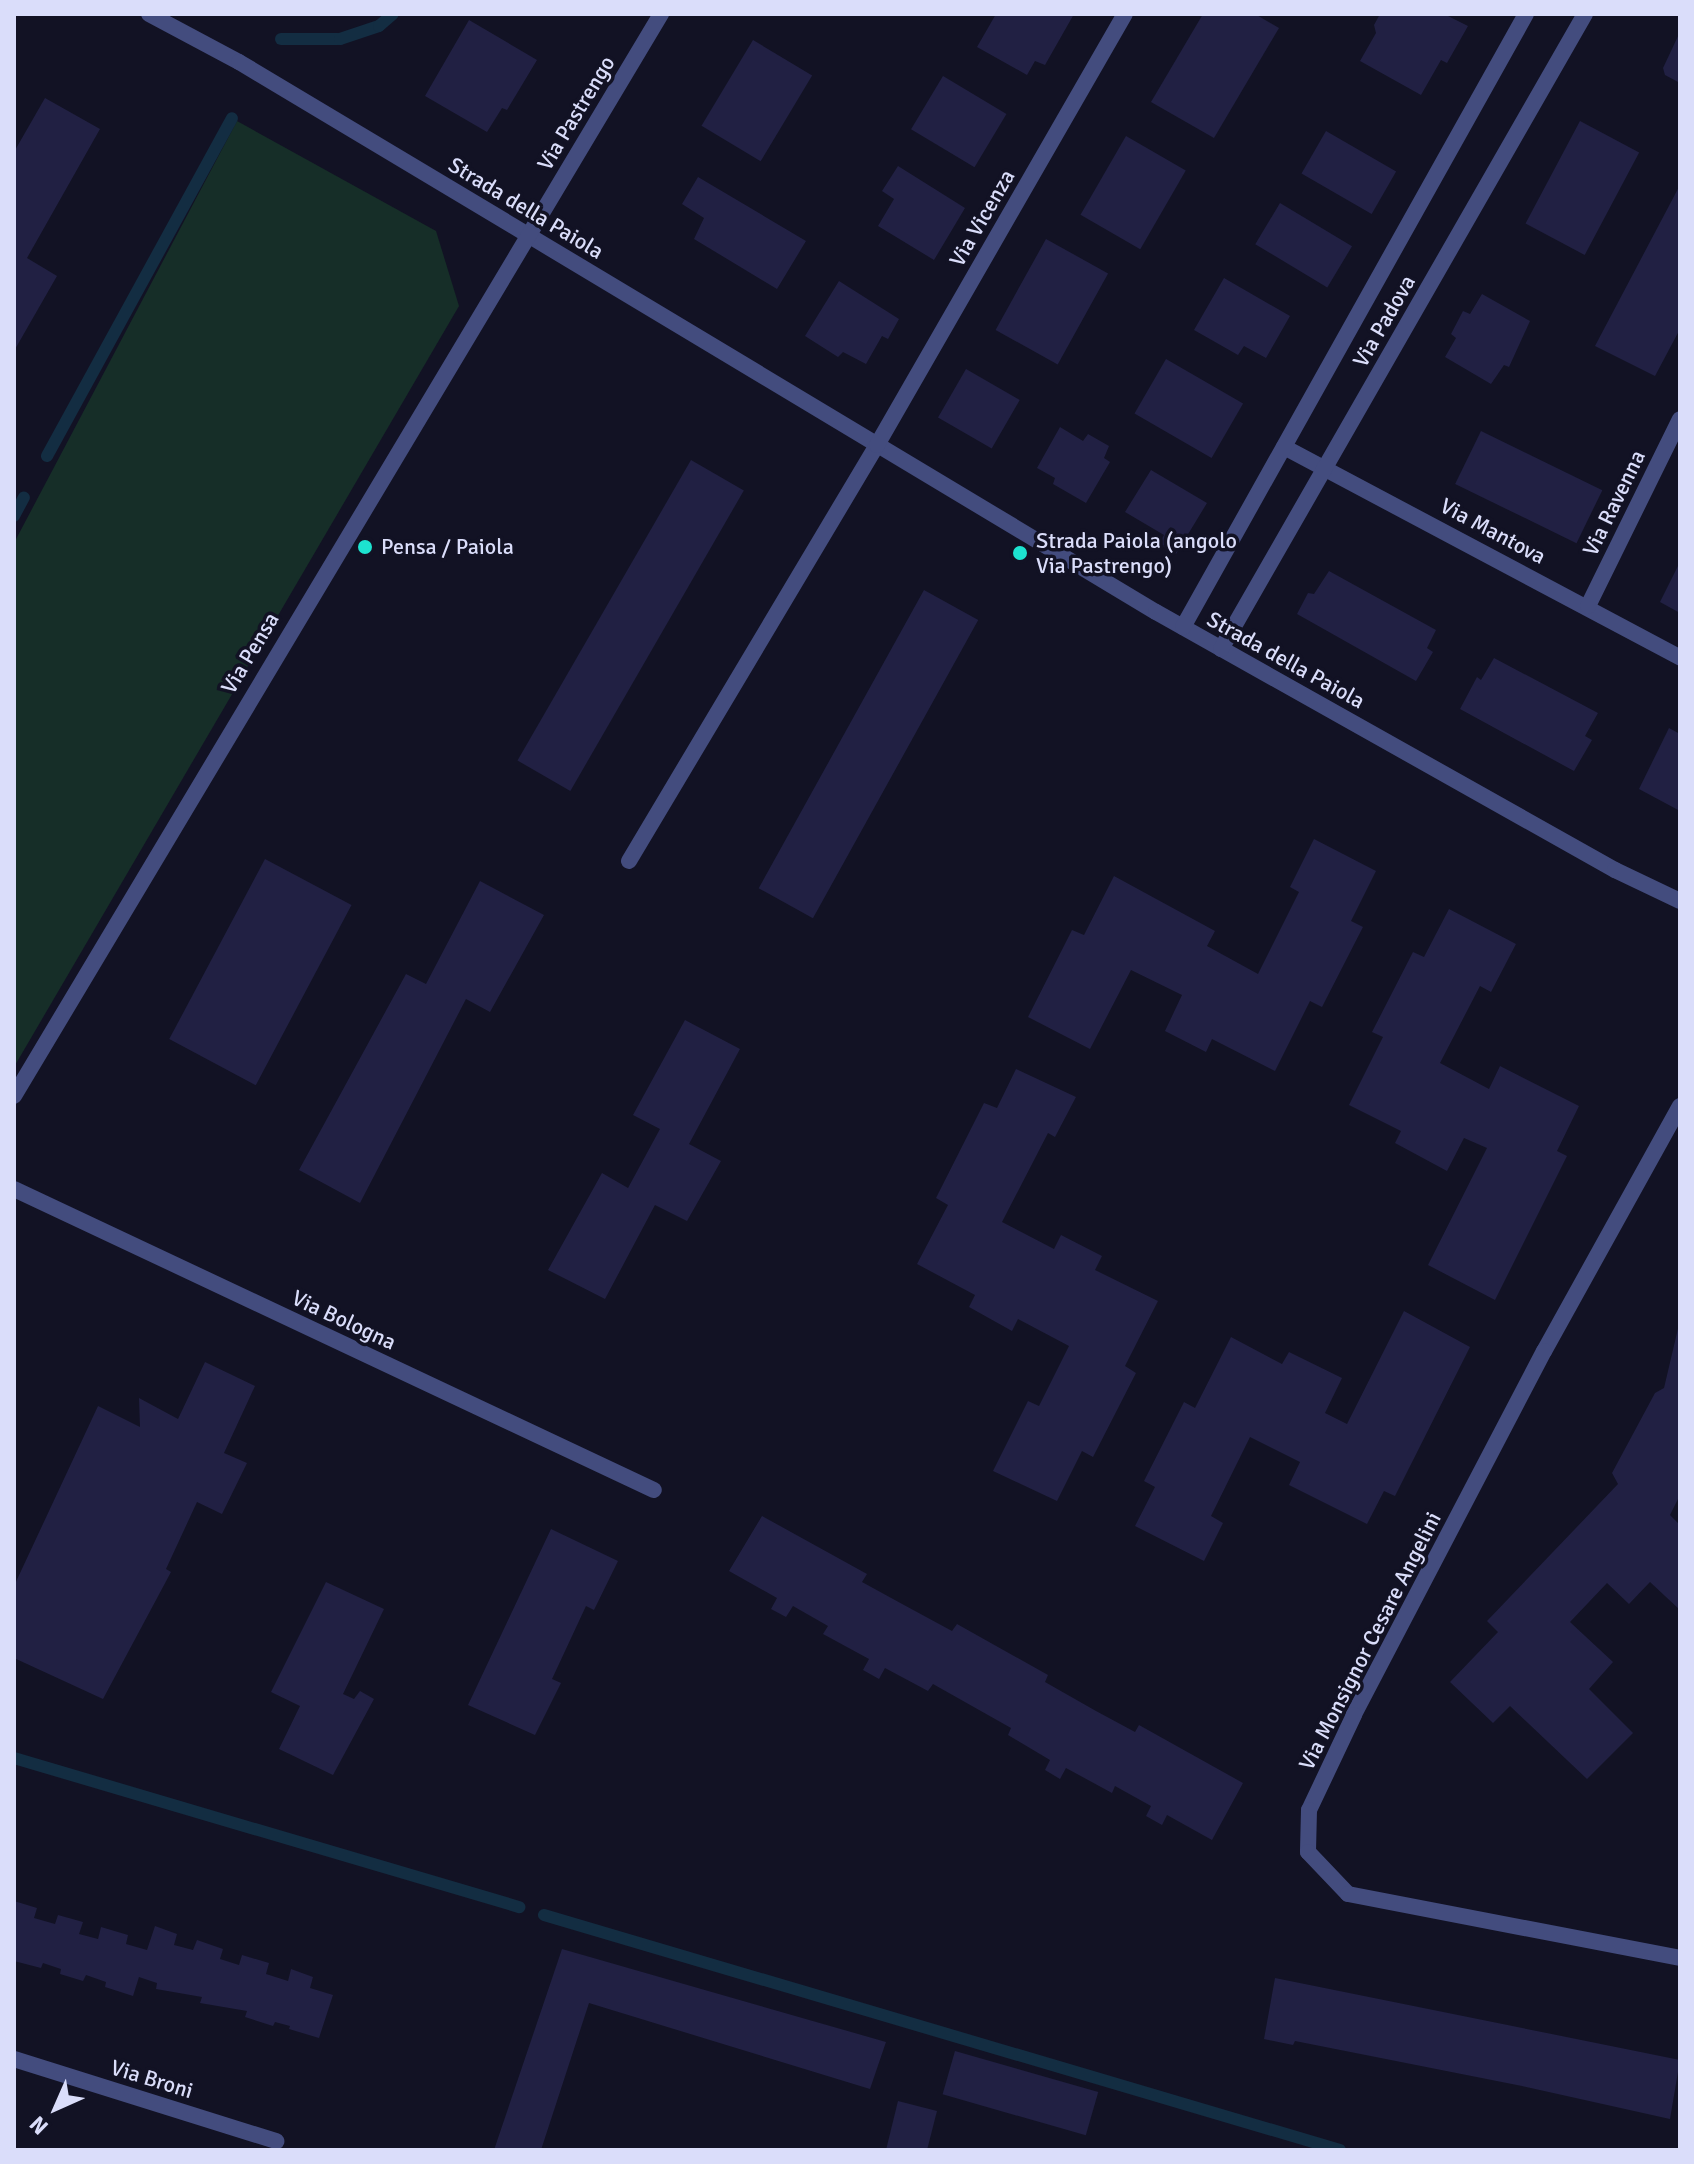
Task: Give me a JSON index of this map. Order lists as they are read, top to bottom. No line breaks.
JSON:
{"streets":{"street":["Via Pastrengo","Strada della Paiola","Via Vicenza","Via Padova","Via Ravenna","Via Mantova","Via Pensa","Via Bologna","Via Monsignor Cesare Angelini","Via Broni"]},"crossings":[["Via Pastrengo","Strada della Paiola"],["Via Pastrengo","Via Pensa"],["Strada della Paiola","Via Vicenza"],["Strada della Paiola","Via Padova"],["Strada della Paiola","Via Pensa"],["Via Padova","Via Mantova"],["Via Ravenna","Via Mantova"]],"places":["Pensa / Paiola","Strada Paiola (angolo Via Pastrengo)"],"north":"bottom left"}
